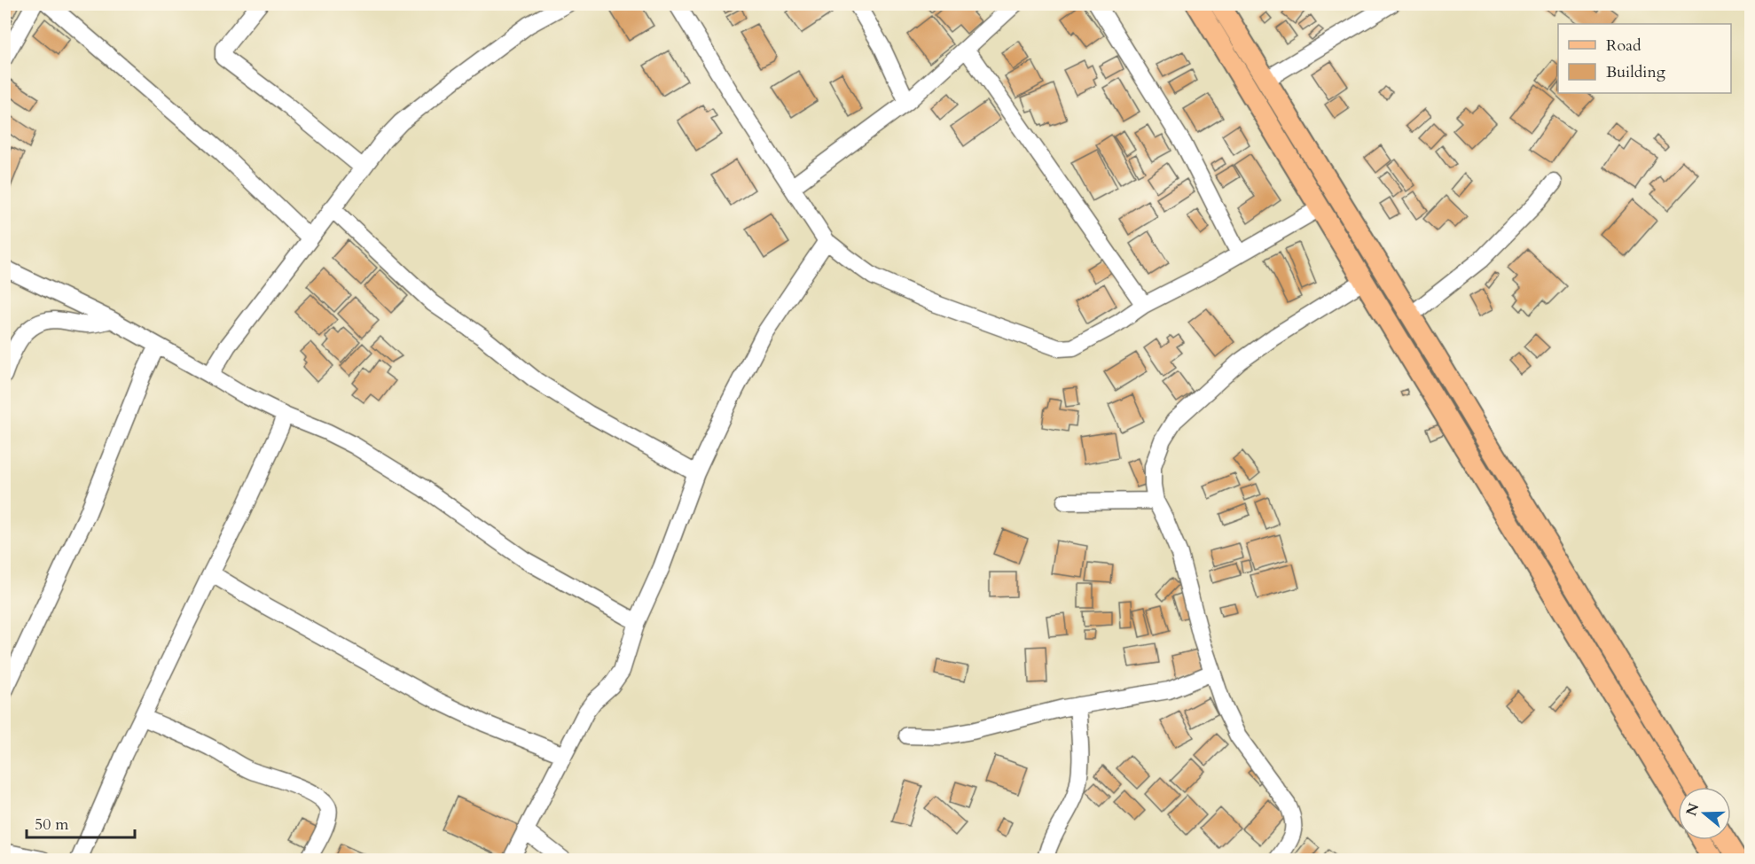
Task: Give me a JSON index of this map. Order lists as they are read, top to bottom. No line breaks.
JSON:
{"legend":["Road","Building"],"scale_bar":"50 m","north":"left"}
